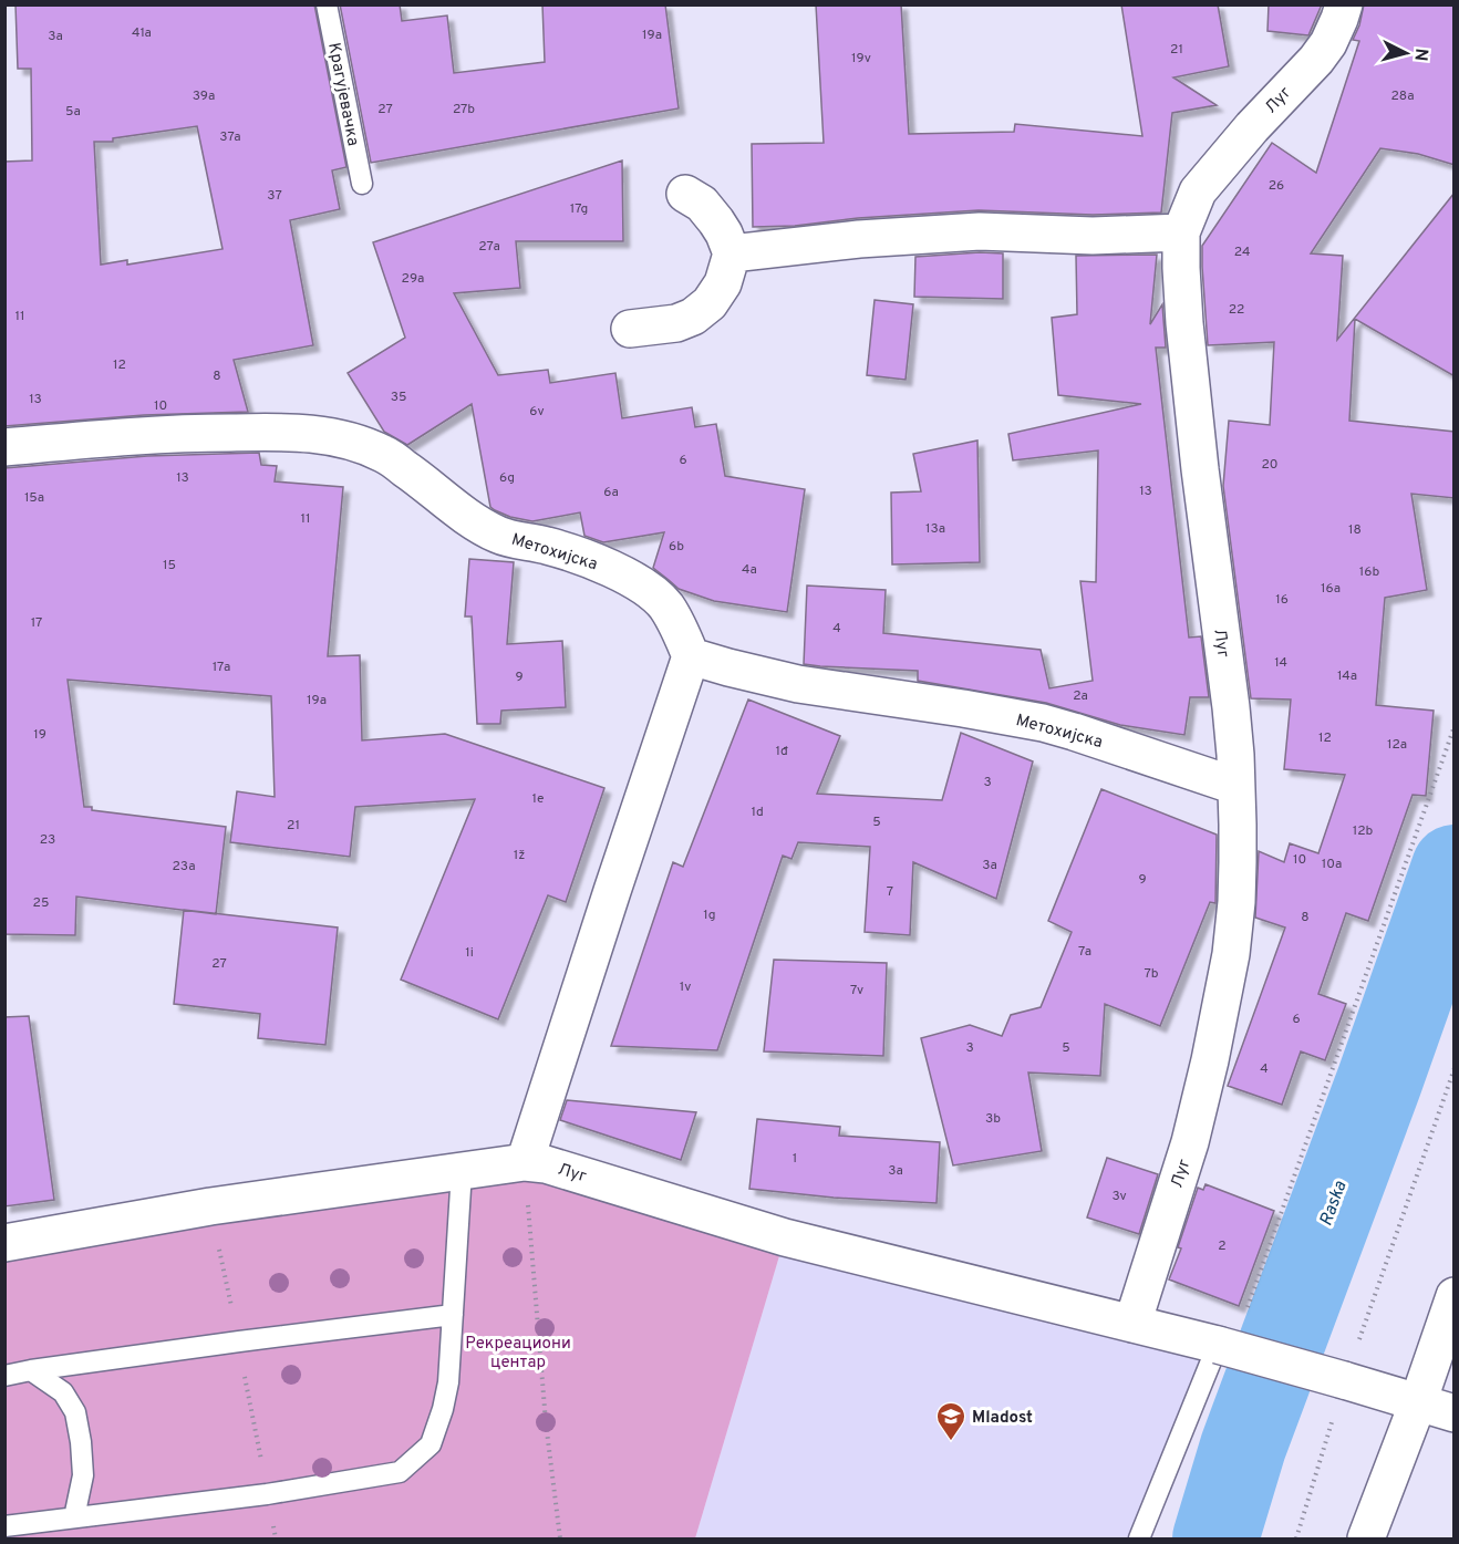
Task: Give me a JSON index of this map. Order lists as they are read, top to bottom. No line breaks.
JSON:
{"streets":{"street":["Луг","Метохијска"],"lane":["Крагујевачка"]},"crossings":[["Луг","Метохијска"]],"water":["Raska"],"parks":["Рекреациони центар"],"places":{"school or university":["Mladost"]},"house_numbers":["41a","19a","3a","21","19v","39a","28a","27","27b","5a","37a","26","37","17g","27a","24","29a","22","11","12","8","35","13","10","6v","6","20","13","6g","13","6a","15a","11","13a","18","6b","15","4a","16b","16a","16","17","4","14","17a","14a","9","2a","19a","19","12","12a","1đ","3","1e","1d","5","21","12b","23","1ž","10","10a","3a","23a","9","7","25","1g","8","7a","1i","27","7b","1v","7v","6","3","5","4","3b","1","3a","3v","2"],"north":"right"}
